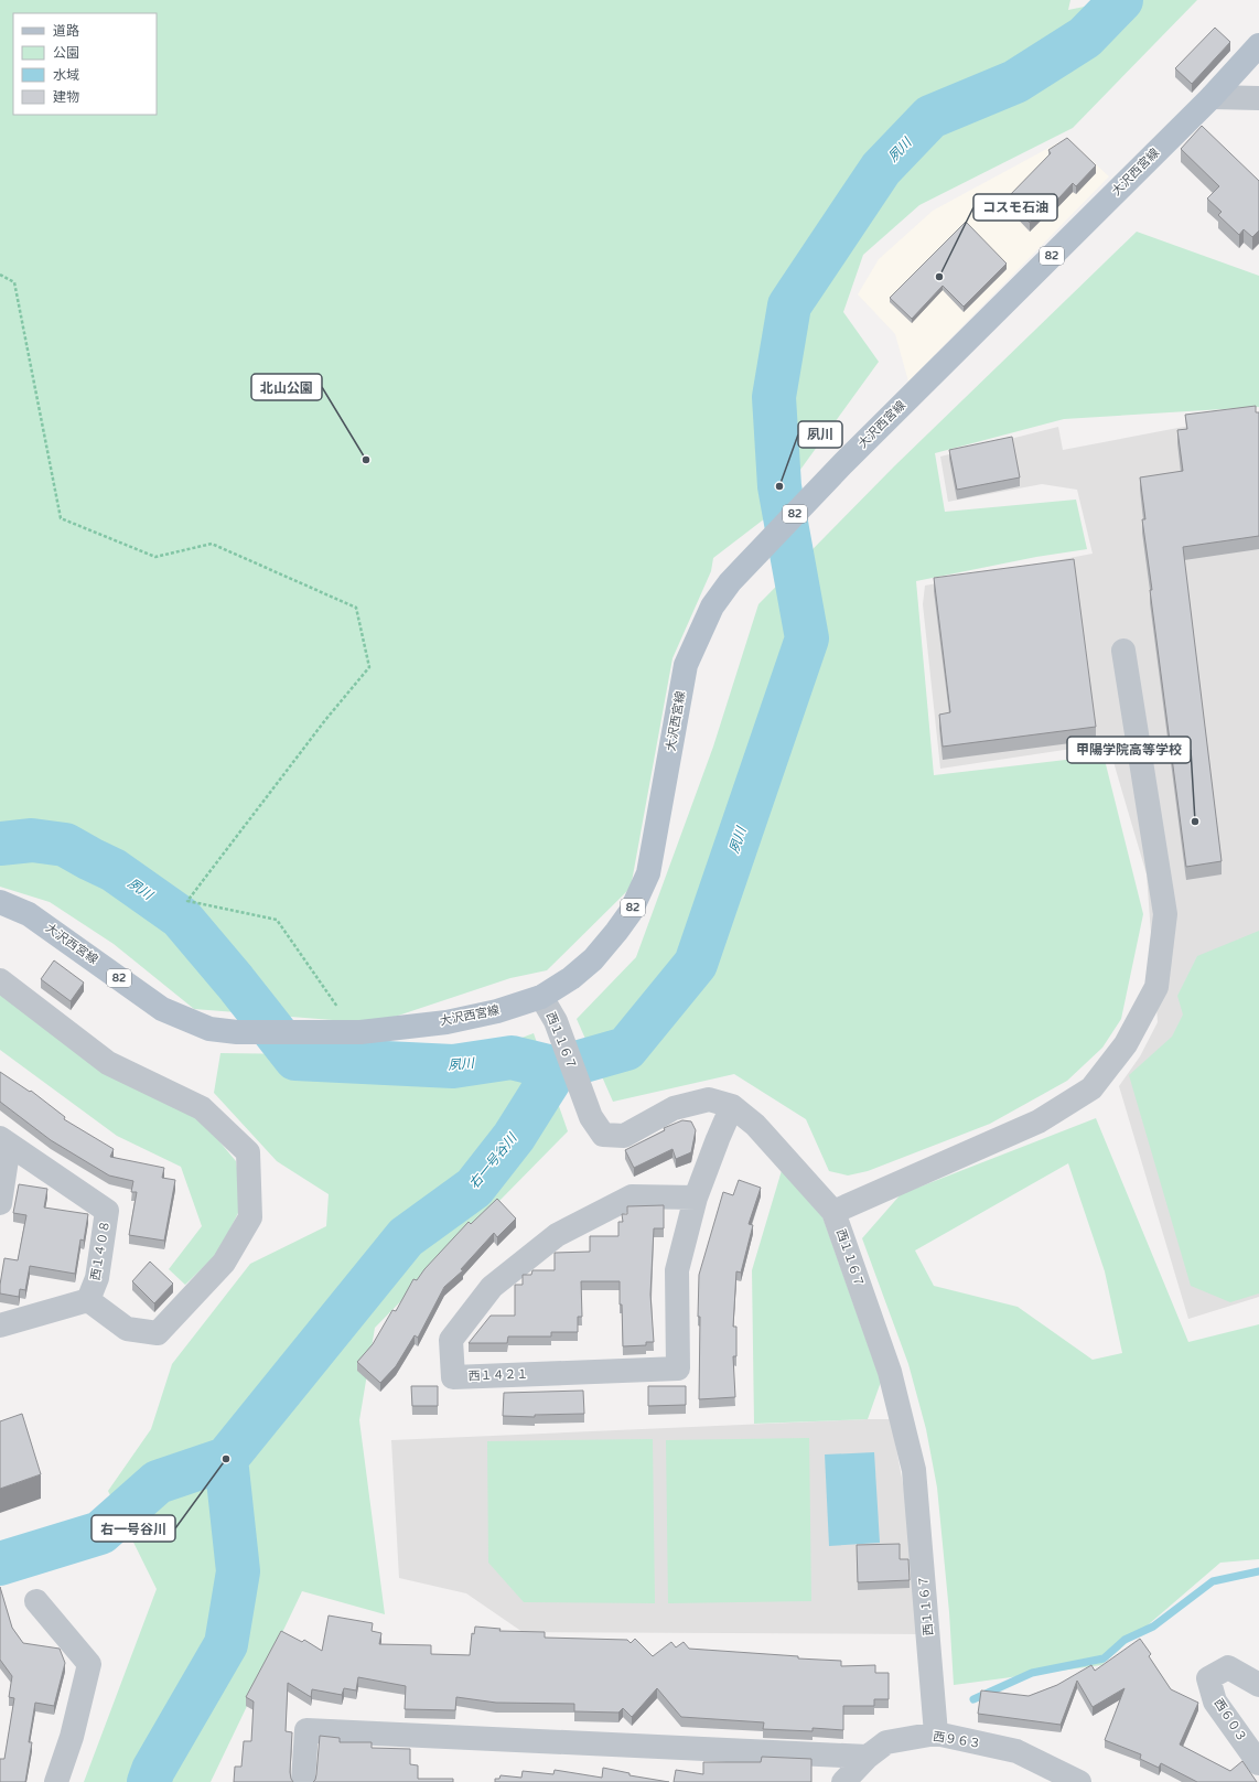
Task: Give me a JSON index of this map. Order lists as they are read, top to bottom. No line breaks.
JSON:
{"streets":{"main road":["大沢西宮線","82"],"street":["西１１６７","西１４０８","西１４２１","西６０３","西９６３"]},"crossings":[["大沢西宮線","西１１６７"],["西１１６７","西１４２１"],["西１１６７","西９６３"]],"water":["夙川","右一号谷川"],"places":["コスモ石油","北山公園","夙川","甲陽学院高等学校","右一号谷川"],"legend":["道路","公園","水域","建物"]}
